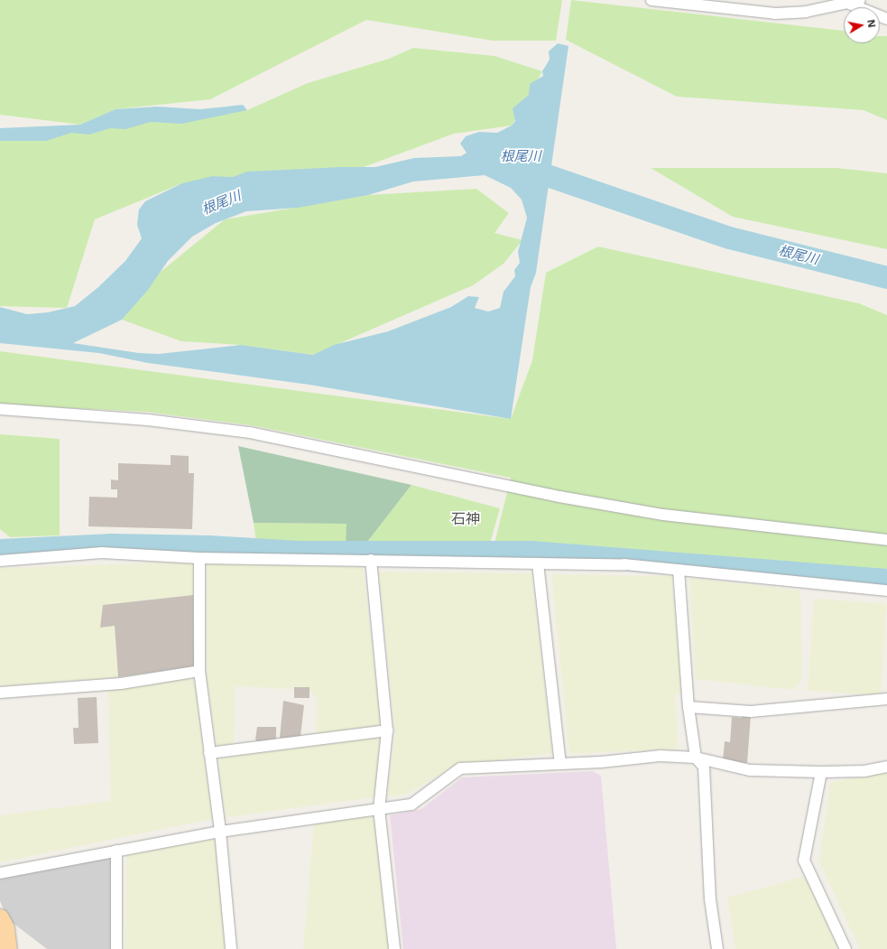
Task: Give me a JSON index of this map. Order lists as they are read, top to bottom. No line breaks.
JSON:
{"districts":["石神"],"water":["根尾川"],"north":"right"}
